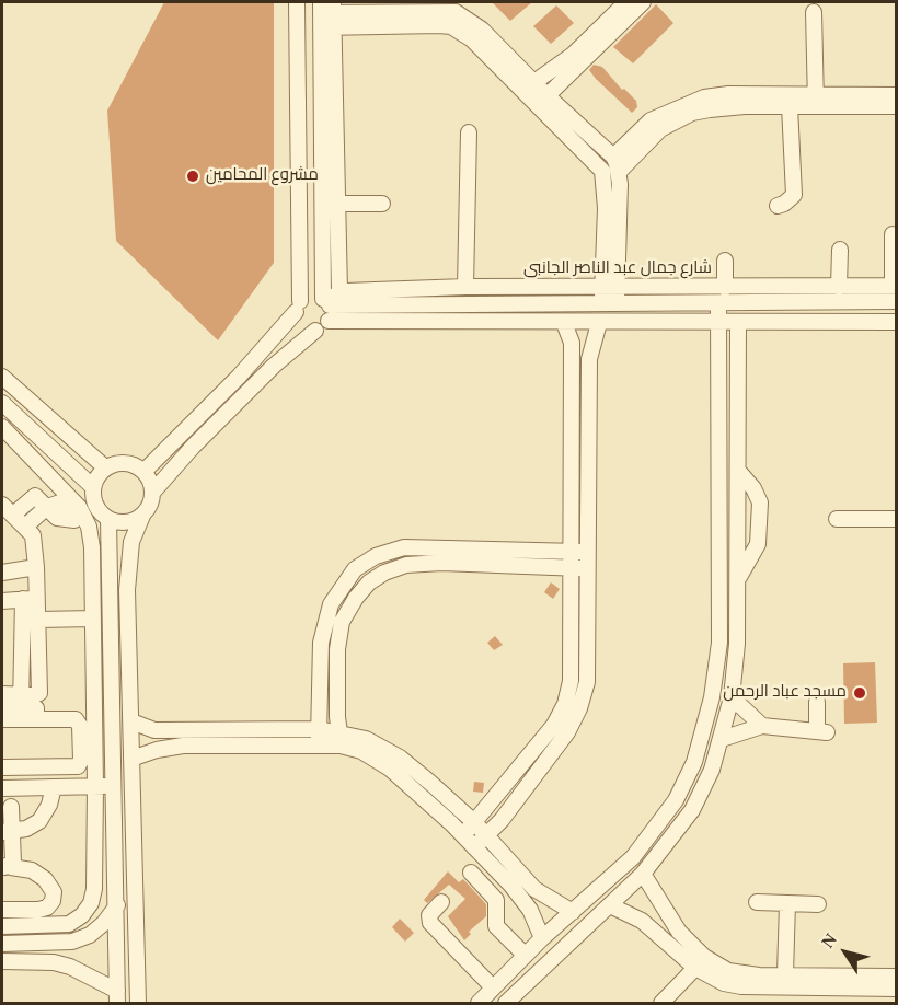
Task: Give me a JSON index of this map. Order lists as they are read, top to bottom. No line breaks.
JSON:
{"streets":{"street":["شارع جمال عبد الناصر الجانبى"]},"places":["مشروع المحامين","مسجد عباد الرحمن"],"north":"top left"}
